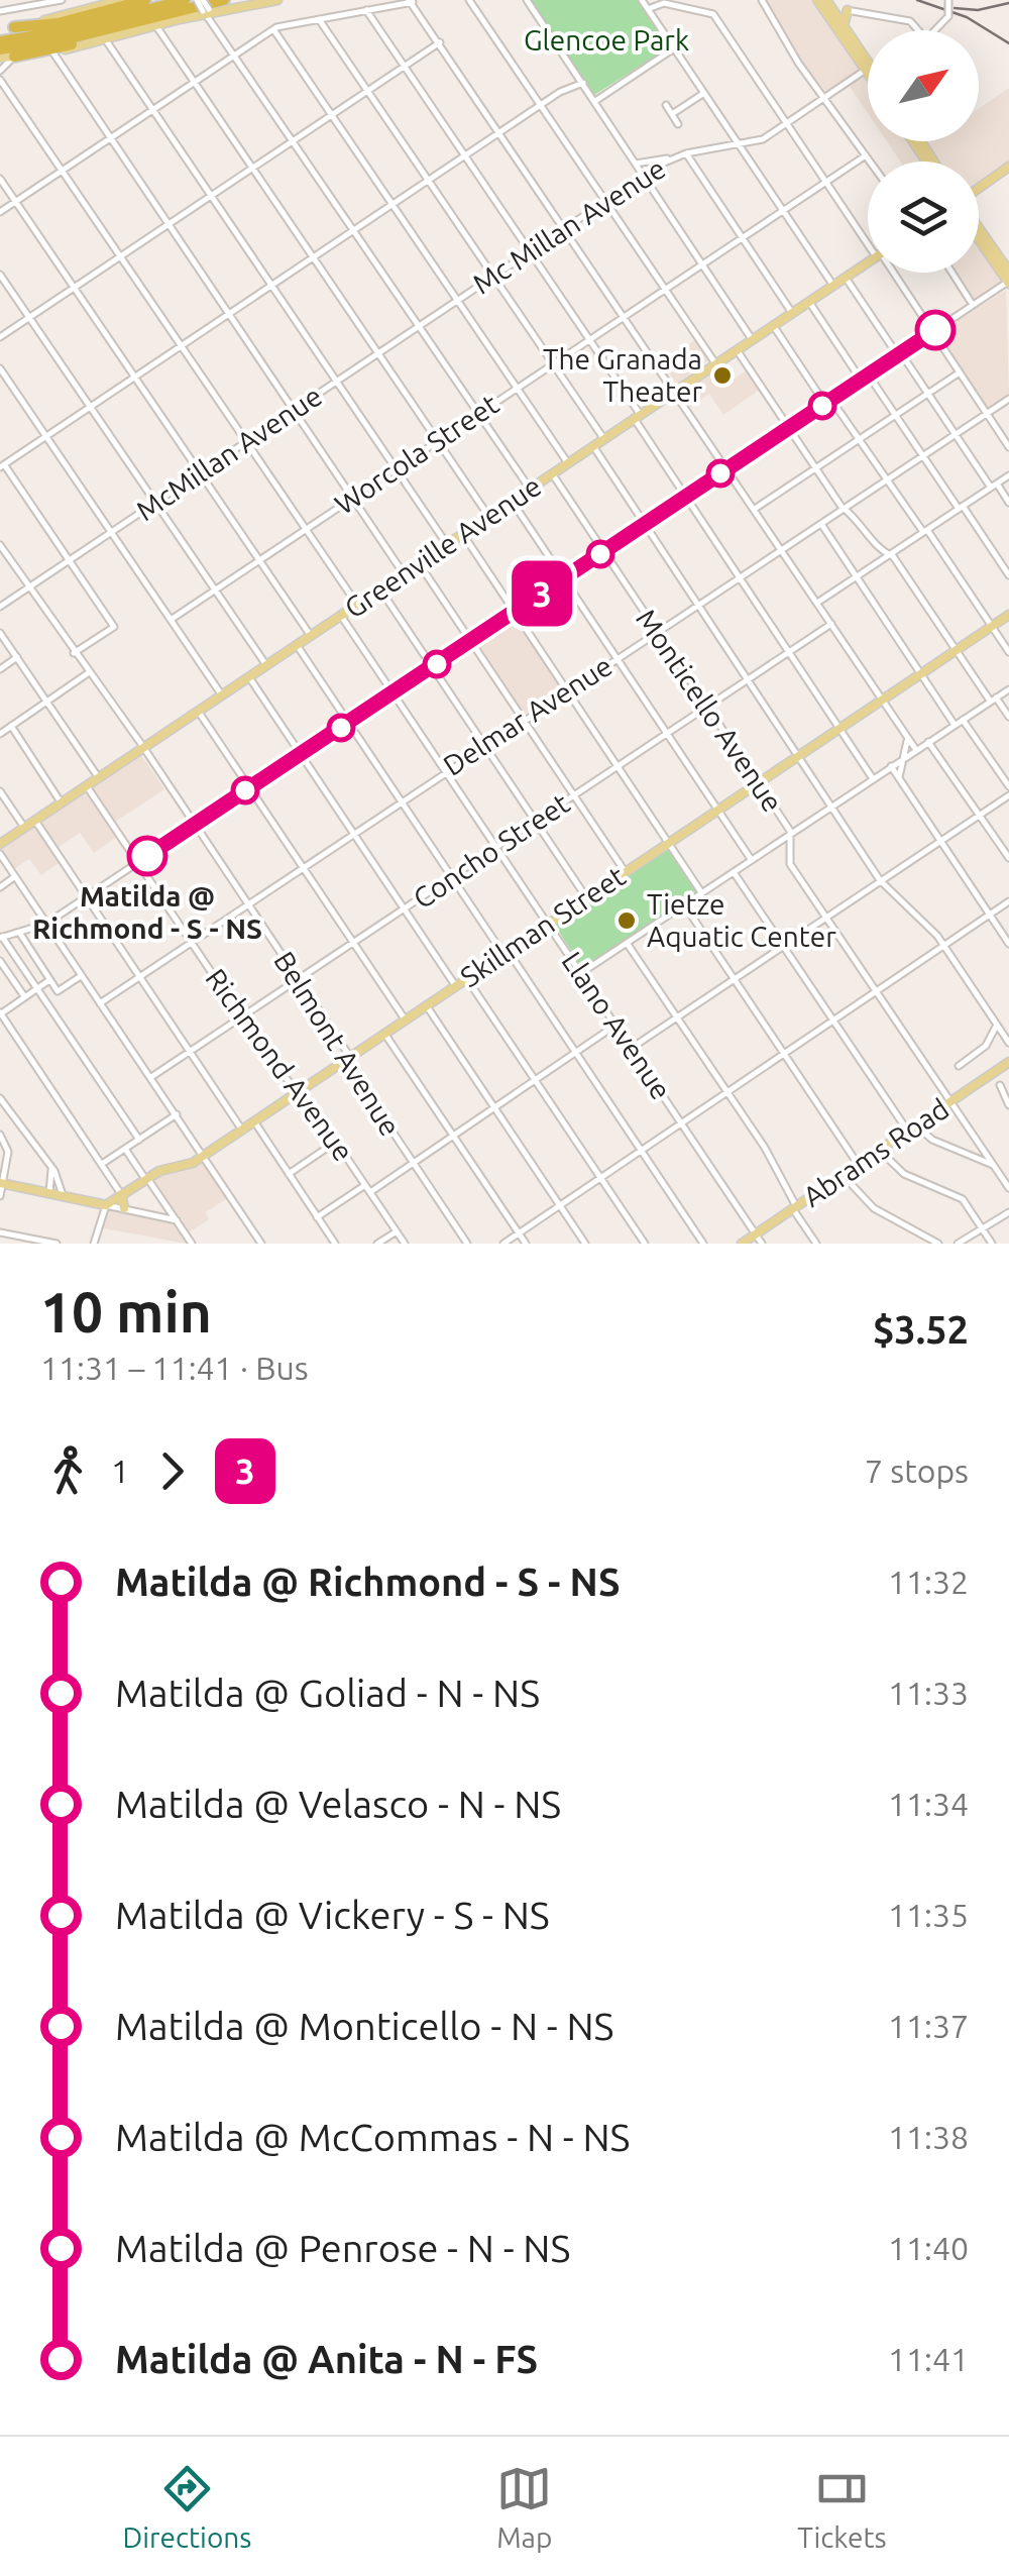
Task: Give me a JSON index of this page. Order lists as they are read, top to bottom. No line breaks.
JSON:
{"streets":{"main road":["Greenville Avenue","Skillman Street","Abrams Road"],"street":["Mc Millan Avenue","McMillan Avenue","Worcola Street","Monticello Avenue","Delmar Avenue","Concho Street","Llano Avenue","Belmont Avenue","Richmond Avenue"]},"crossings":[["Mc Millan Avenue","McMillan Avenue"],["McMillan Avenue","Belmont Avenue"],["Greenville Avenue","Monticello Avenue"],["Greenville Avenue","Llano Avenue"],["Greenville Avenue","Belmont Avenue"],["Greenville Avenue","Richmond Avenue"],["Monticello Avenue","Delmar Avenue"],["Monticello Avenue","Concho Street"],["Monticello Avenue","Skillman Street"],["Monticello Avenue","Abrams Road"],["Delmar Avenue","Llano Avenue"],["Delmar Avenue","Belmont Avenue"],["Delmar Avenue","Richmond Avenue"],["Concho Street","Llano Avenue"],["Concho Street","Belmont Avenue"],["Concho Street","Richmond Avenue"],["Skillman Street","Llano Avenue"],["Skillman Street","Belmont Avenue"],["Skillman Street","Richmond Avenue"],["Llano Avenue","Abrams Road"]],"parks":["Glencoe Park"],"places":["The Granada Theater","Matilda @ Richmond - S - NS","Tietze Aquatic Center"],"lines":["bus line 3"],"north":"top right","page":{"on_map":"3","heading":["10 min","11:31 – 11:41 · Bus","$3.52"],"legs":["1","3","7 stops"],"list":[{"name":"Matilda @ Richmond - S - NS","value":"11:32"},{"name":"Matilda @ Goliad - N - NS","value":"11:33"},{"name":"Matilda @ Velasco - N - NS","value":"11:34"},{"name":"Matilda @ Vickery - S - NS","value":"11:35"},{"name":"Matilda @ Monticello - N - NS","value":"11:37"},{"name":"Matilda @ McCommas - N - NS","value":"11:38"},{"name":"Matilda @ Penrose - N - NS","value":"11:40"},{"name":"Matilda @ Anita - N - FS","value":"11:41"}],"tabs":["Directions","Map","Tickets"]}}
